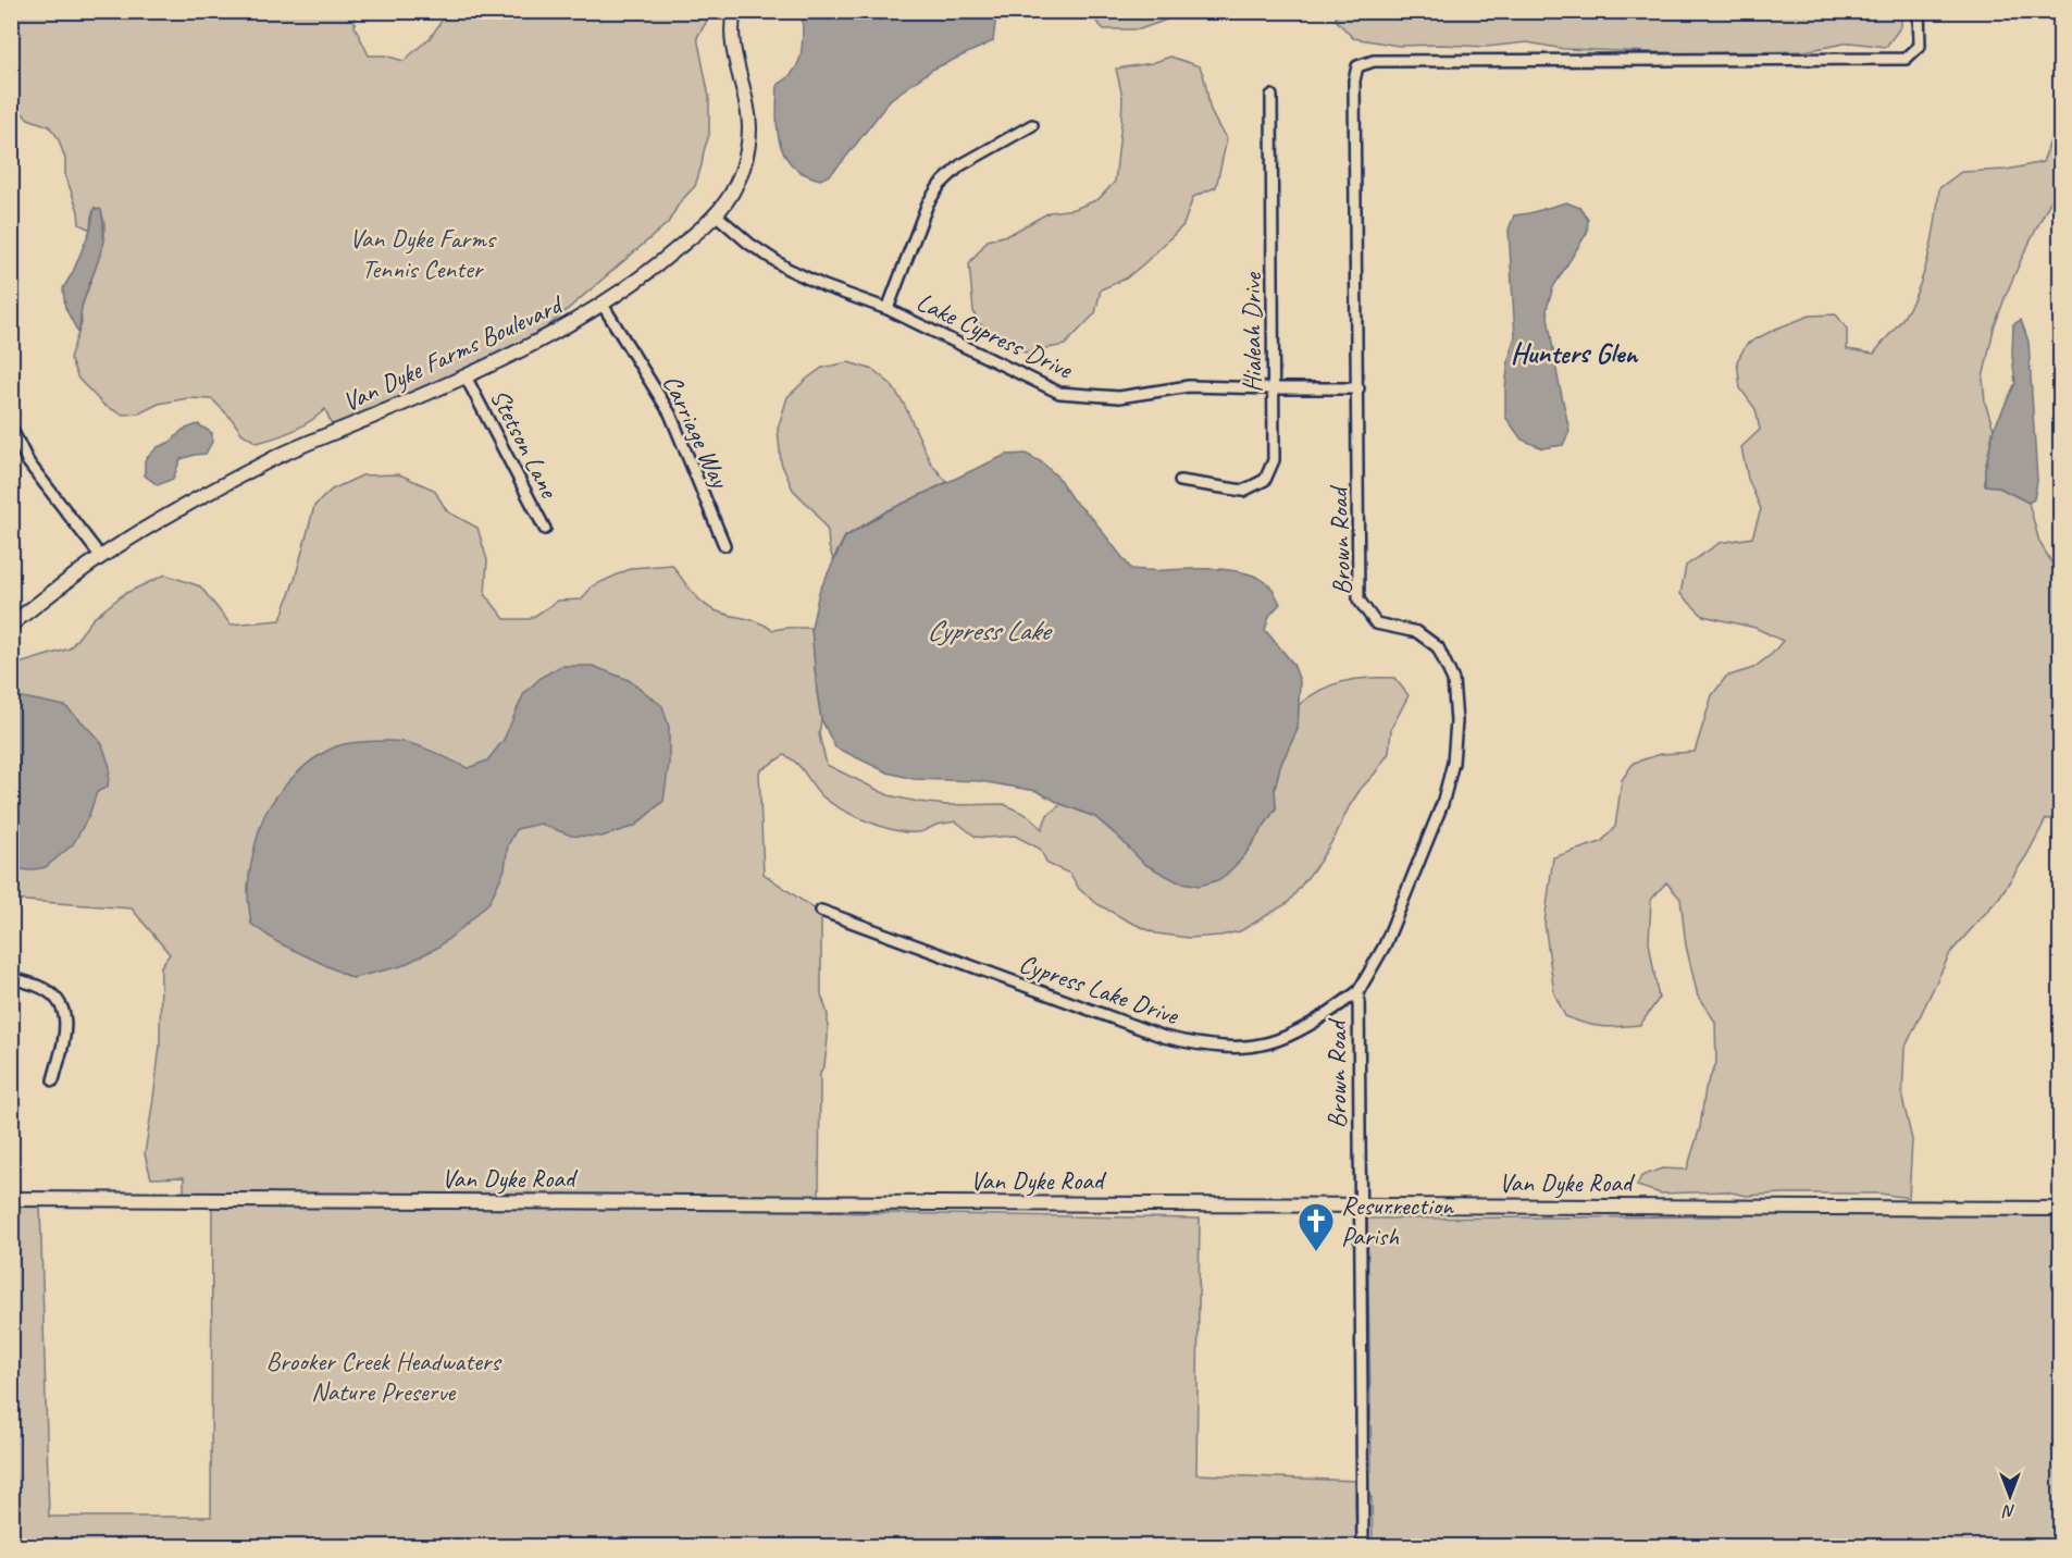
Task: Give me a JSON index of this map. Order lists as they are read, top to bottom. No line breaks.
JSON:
{"streets":{"main road":["Van Dyke Farms Boulevard","Van Dyke Road"],"street":["Hialeah Drive","Lake Cypress Drive","Carriage Way","Stetson Lane","Brown Road","Cypress Lake Drive"]},"crossings":[["Hialeah Drive","Lake Cypress Drive"],["Lake Cypress Drive","Van Dyke Farms Boulevard"],["Lake Cypress Drive","Brown Road"],["Van Dyke Farms Boulevard","Carriage Way"],["Van Dyke Farms Boulevard","Stetson Lane"],["Brown Road","Cypress Lake Drive"],["Brown Road","Van Dyke Road"]],"districts":["Hunters Glen"],"water":["Cypress Lake"],"parks":["Van Dyke Farms Tennis Center","Brooker Creek Headwaters Nature Preserve"],"places":{"church":["Resurrection Parish"]},"north":"bottom"}
